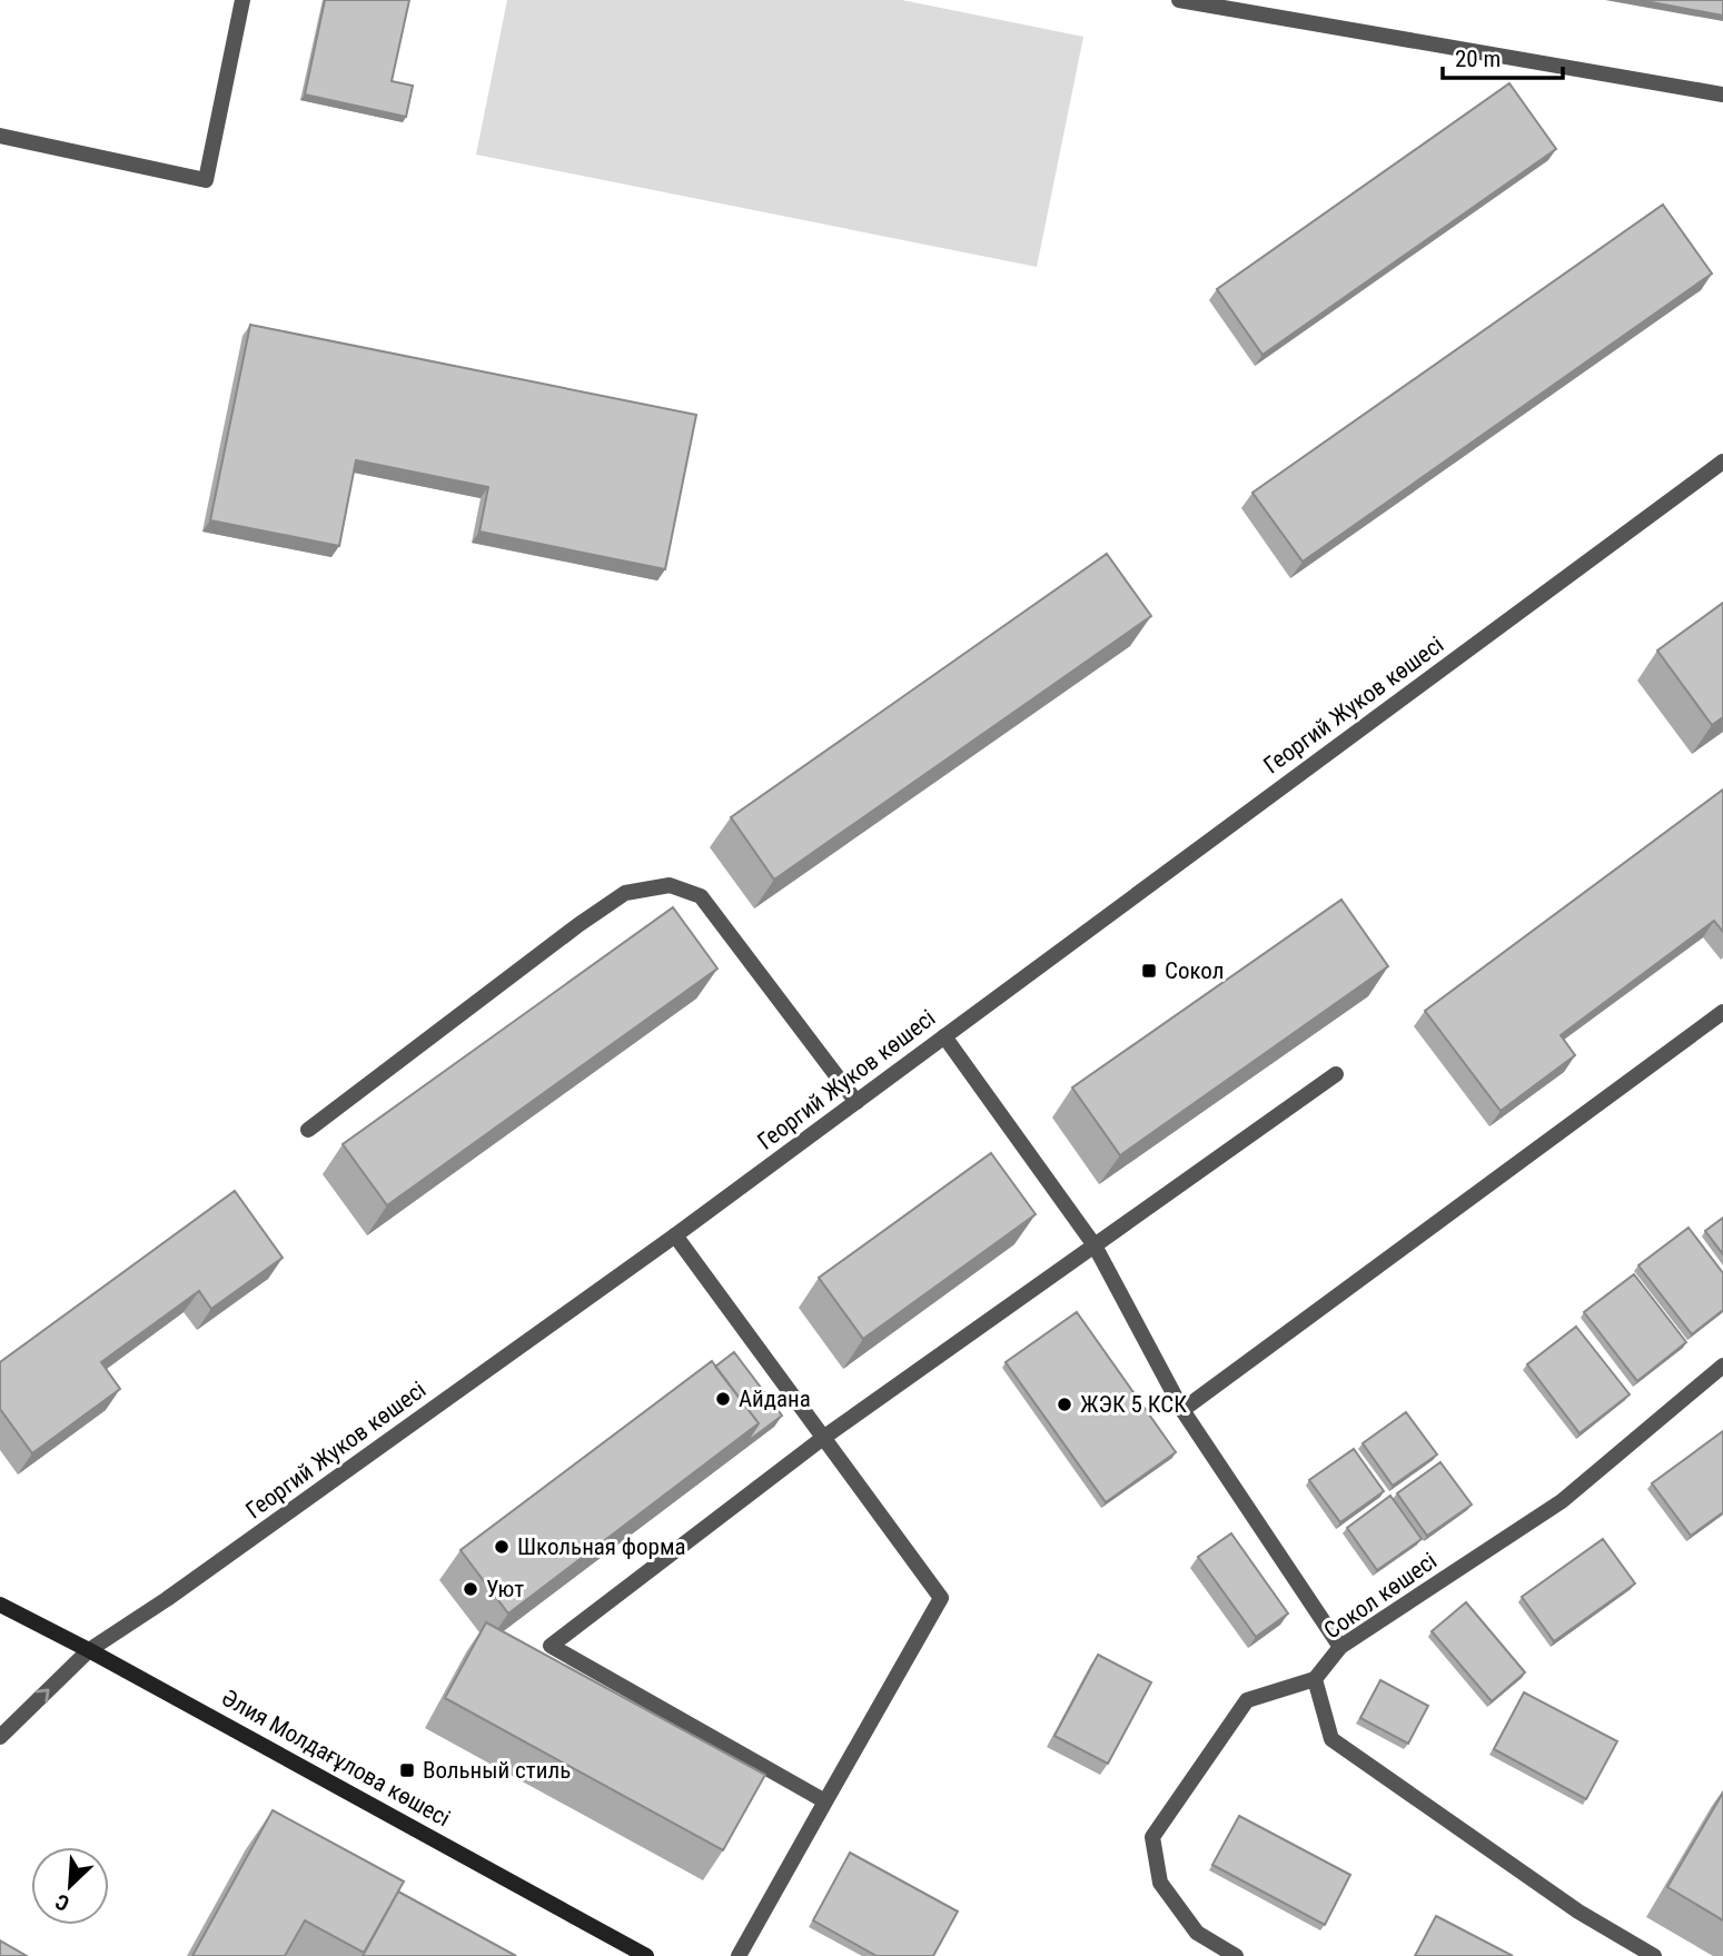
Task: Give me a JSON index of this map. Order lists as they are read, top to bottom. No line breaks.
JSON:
{"streets":{"main road":["Әлия Молдағұлова көшесі"],"street":["Георгий Жуков көшесі","Сокол көшесі"]},"crossings":[["Георгий Жуков көшесі","Әлия Молдағұлова көшесі"]],"places":{"transit":["Сокол","Вольный стиль"],"other":["Айдана","ЖЭК 5 КСК","Школьная форма","Уют"]},"scale_bar":"20 m","north":"bottom left"}
